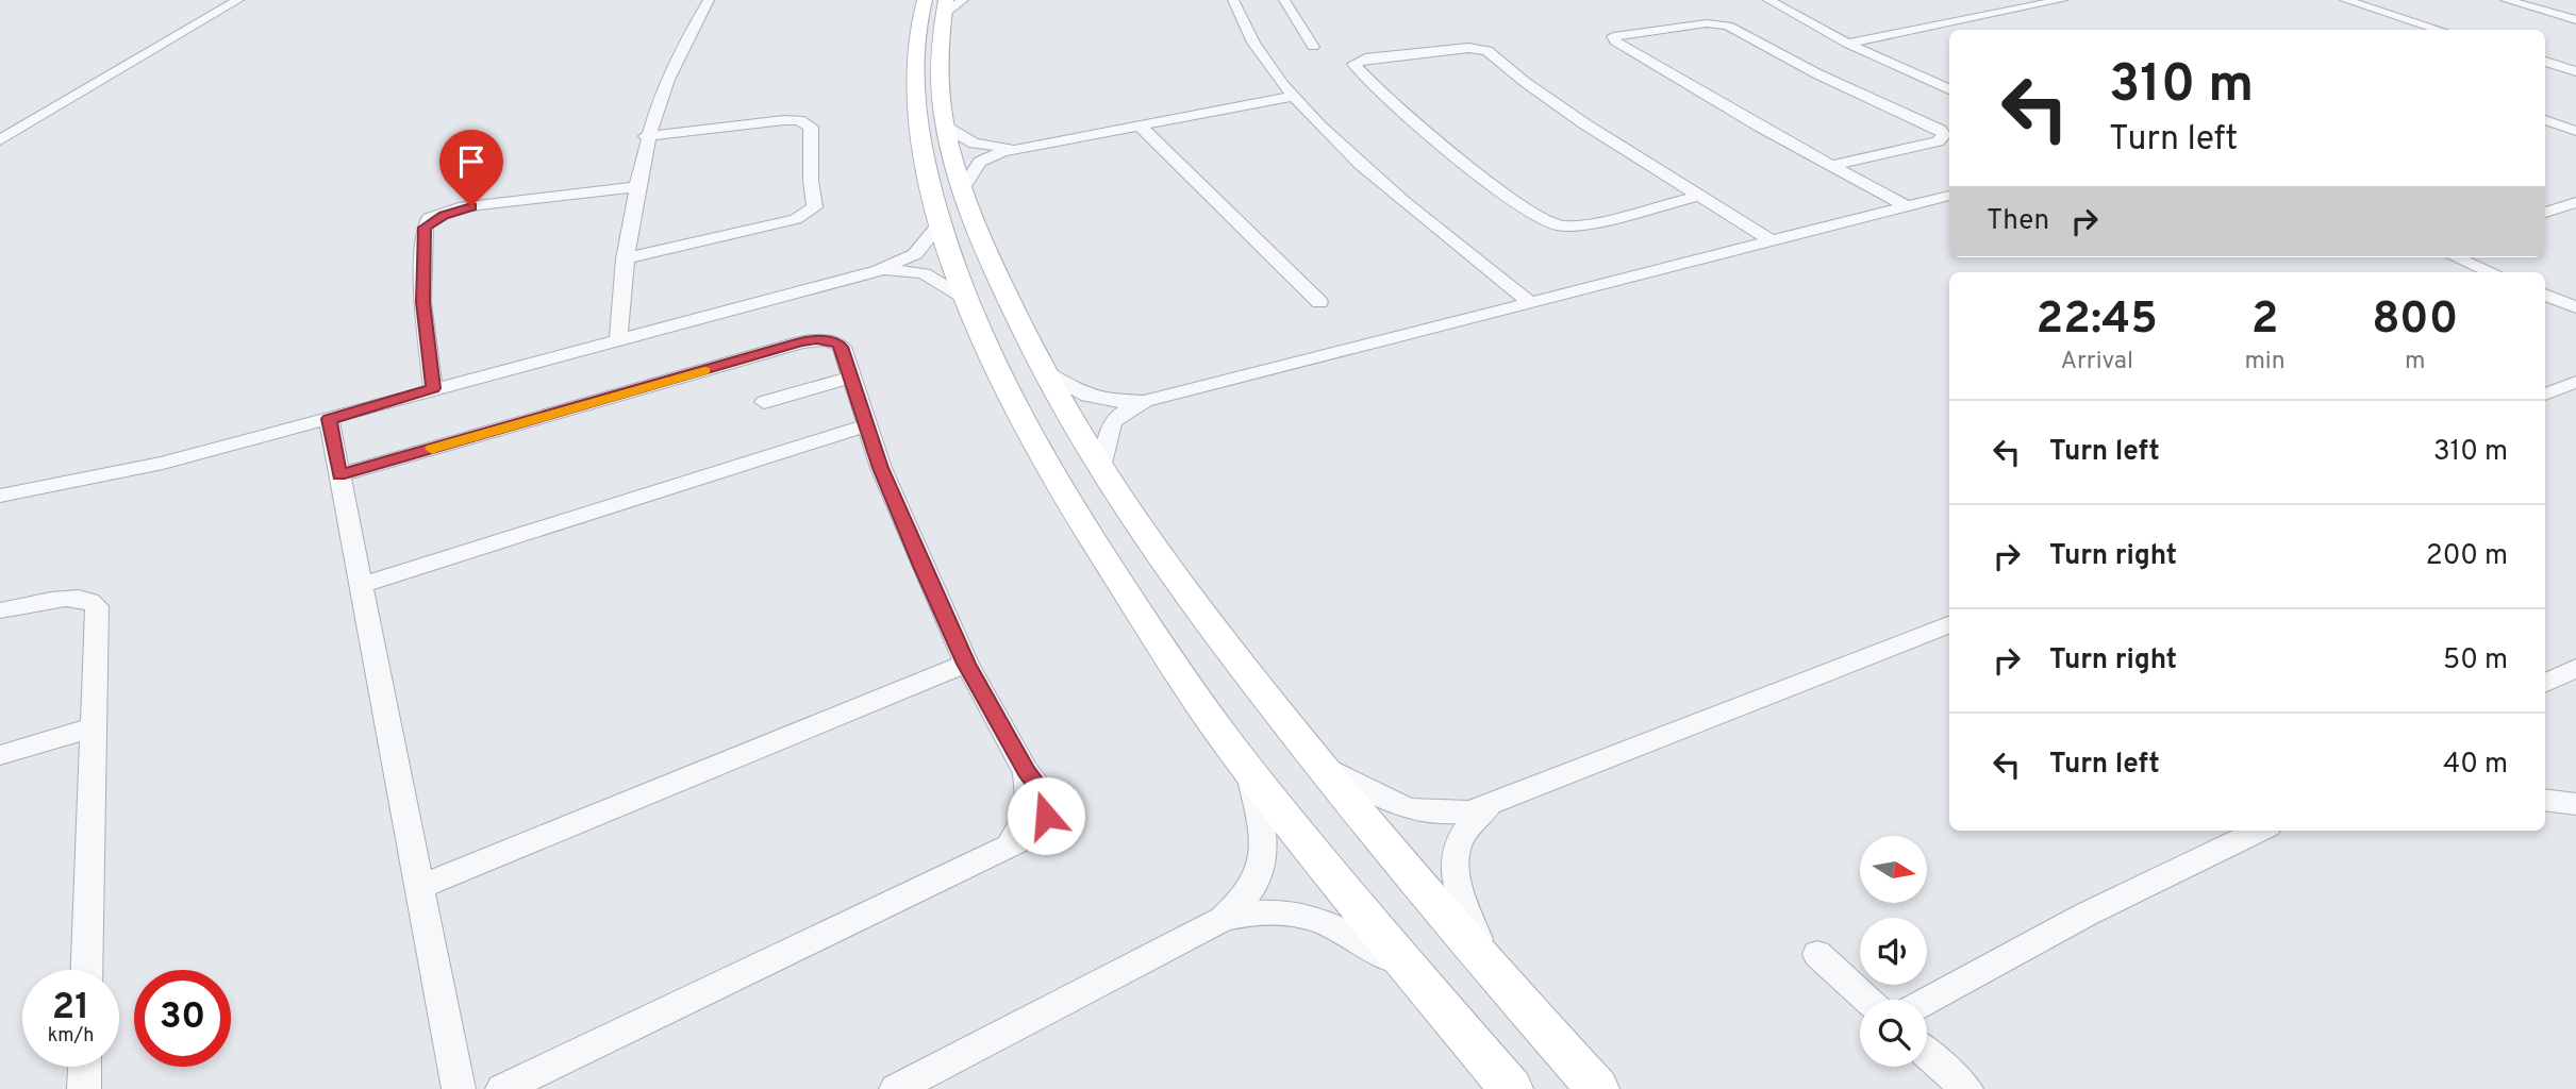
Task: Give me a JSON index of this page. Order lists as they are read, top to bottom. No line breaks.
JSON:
{"north":"right","page":{"turn":["310 m","Turn left"],"then":"Then","eta":["22:45","Arrival","2","min","800","m"],"list":[{"name":"Turn left","value":"310 m"},{"name":"Turn right","value":"200 m"},{"name":"Turn right","value":"50 m"},{"name":"Turn left","value":"40 m"}],"speed":"21 km/h","limit":"30"}}
